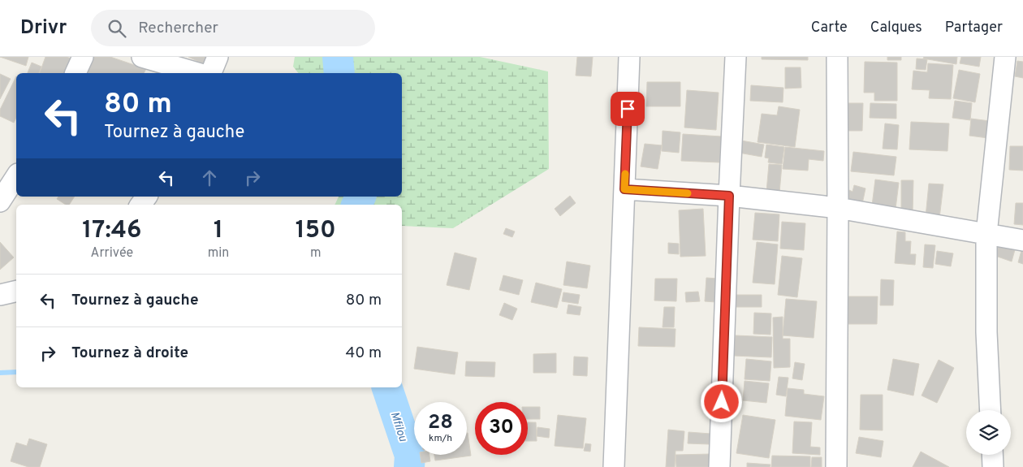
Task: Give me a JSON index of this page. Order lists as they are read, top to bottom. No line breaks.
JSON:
{"water":["Mfilou"],"page":{"header":"Drivr","search":"Rechercher","nav":["Carte","Calques","Partager"],"turn":["80 m","Tournez à gauche"],"eta":["17:46","Arrivée","1","min","150","m"],"list":[{"name":"Tournez à gauche","value":"80 m"},{"name":"Tournez à droite","value":"40 m"}],"speed":"28 km/h","limit":"30"}}
